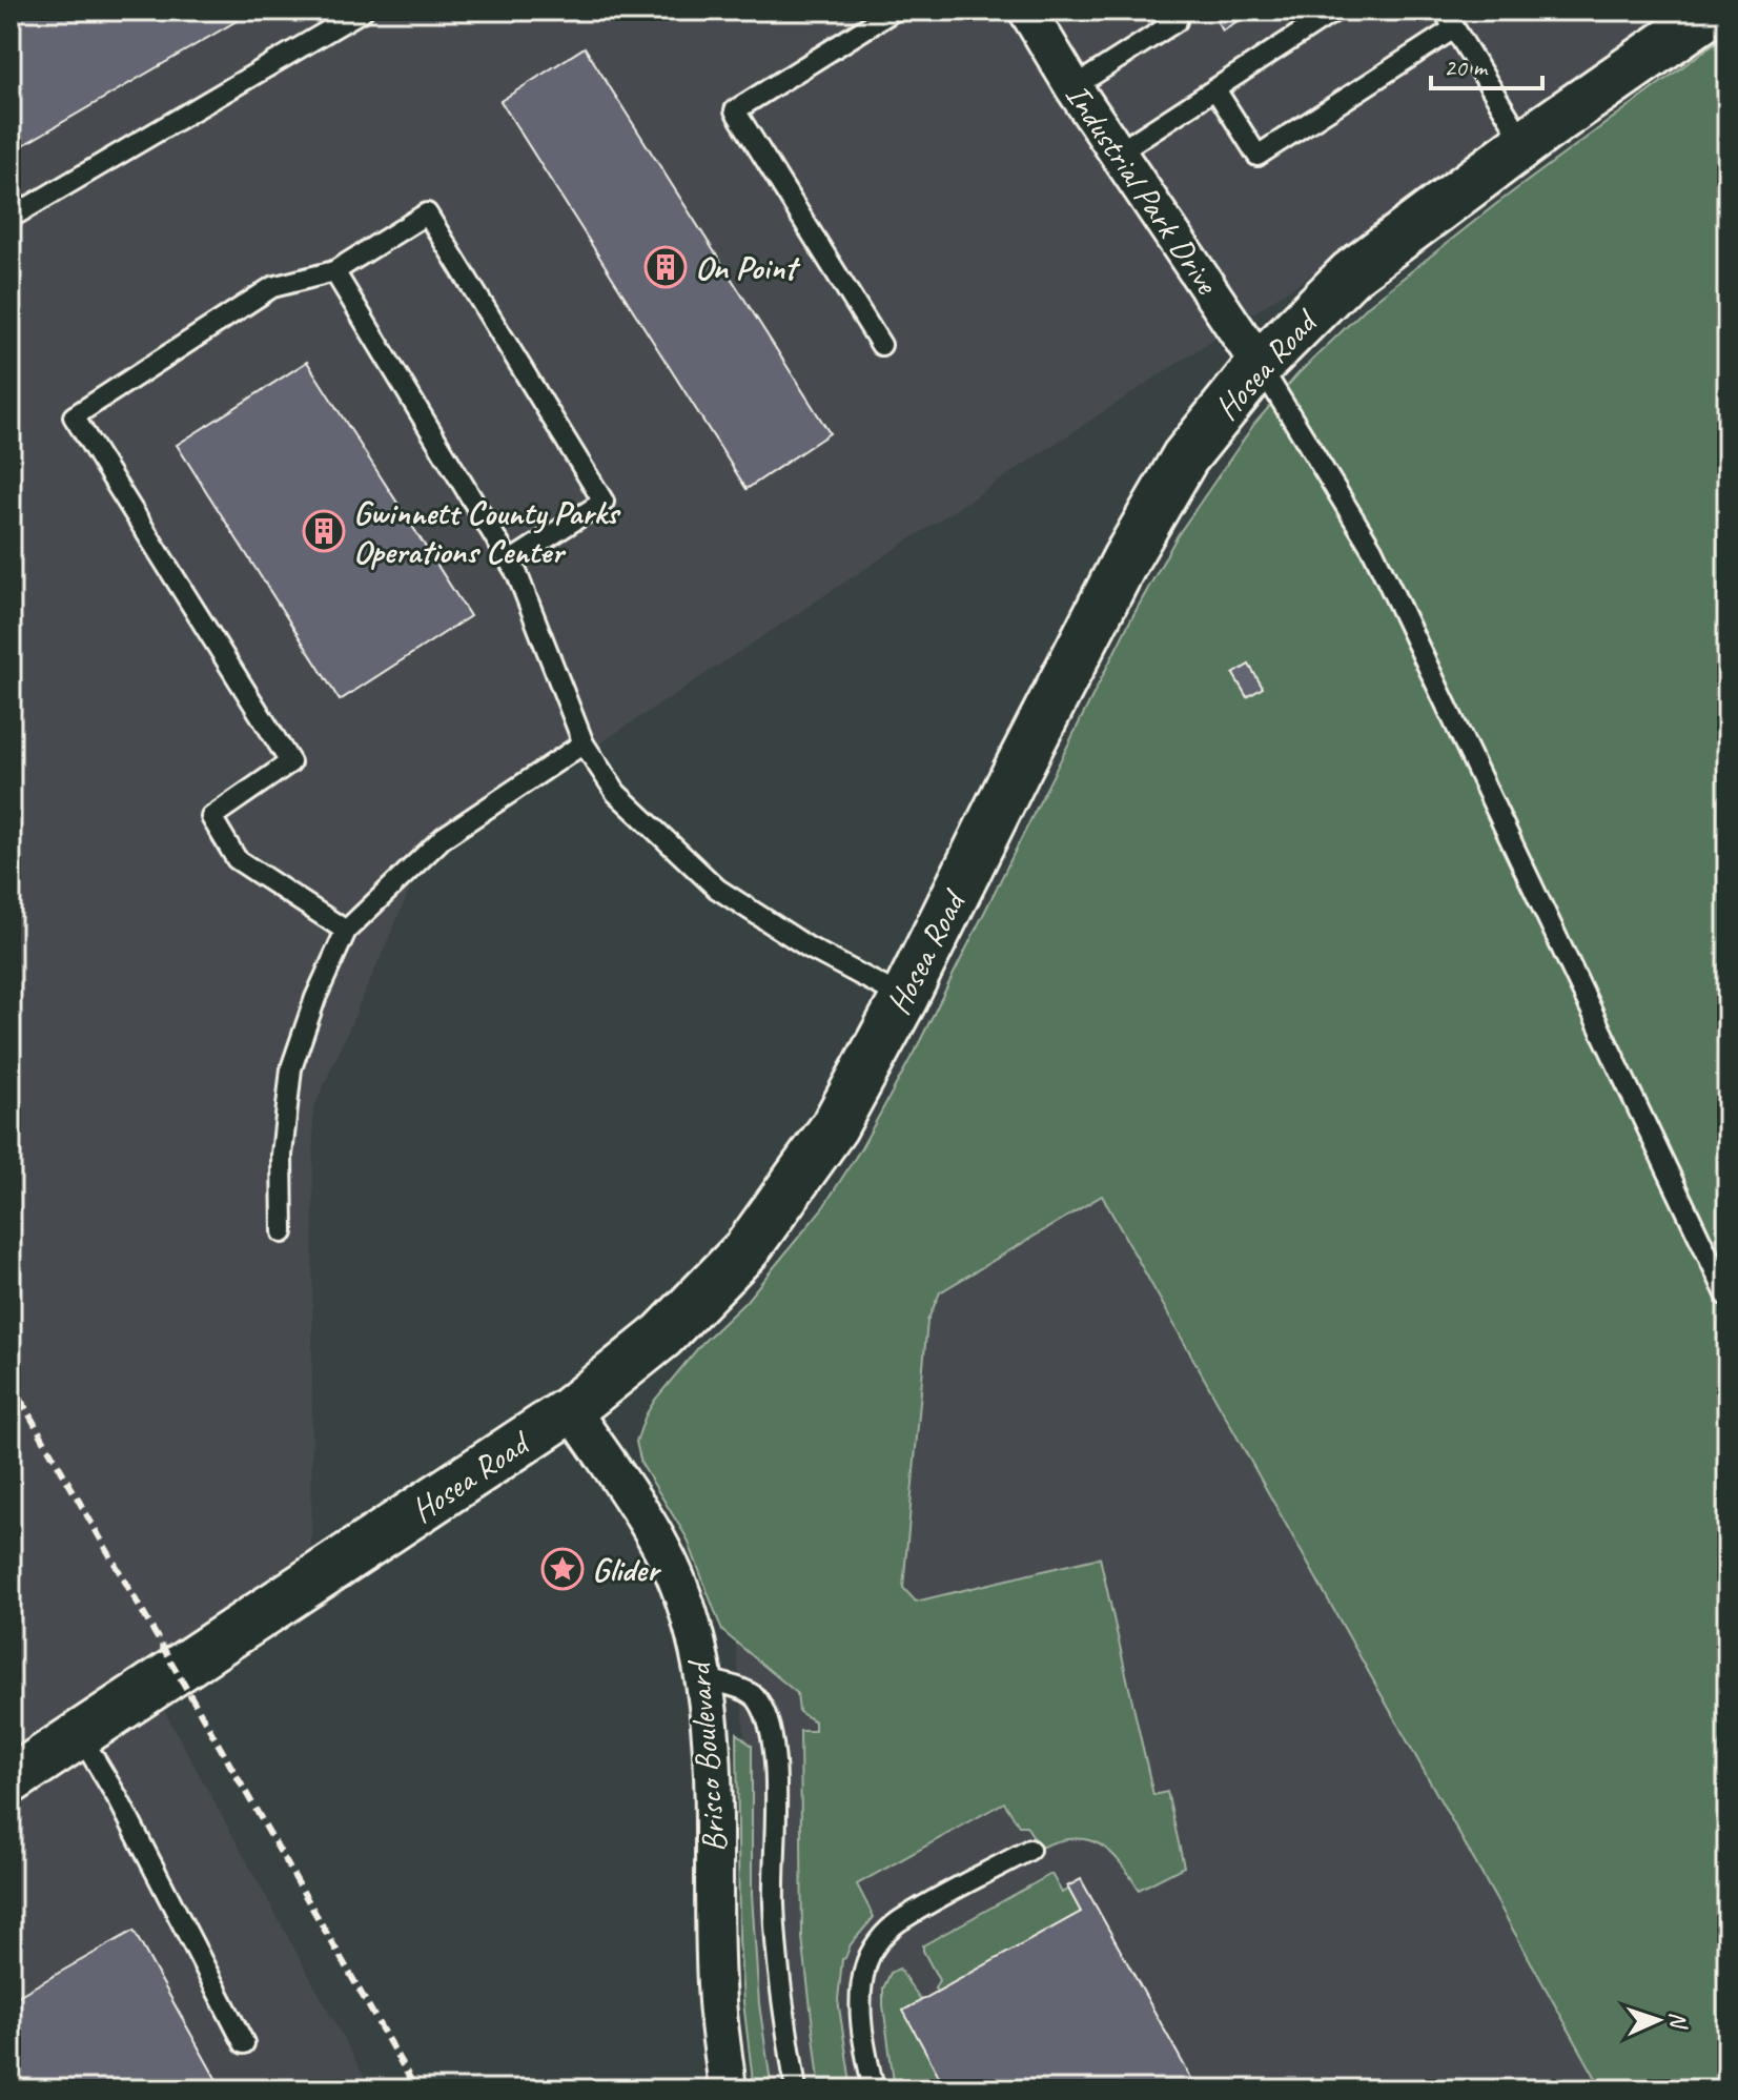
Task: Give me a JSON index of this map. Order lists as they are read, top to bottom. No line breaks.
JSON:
{"streets":{"street":["Industrial Park Drive","Hosea Road","Brisco Boulevard"]},"crossings":[["Industrial Park Drive","Hosea Road"],["Hosea Road","Brisco Boulevard"]],"places":{"building":["On Point","Gwinnett County Parks Operations Center"],"place":["Glider"]},"scale_bar":"20 m","north":"right"}
